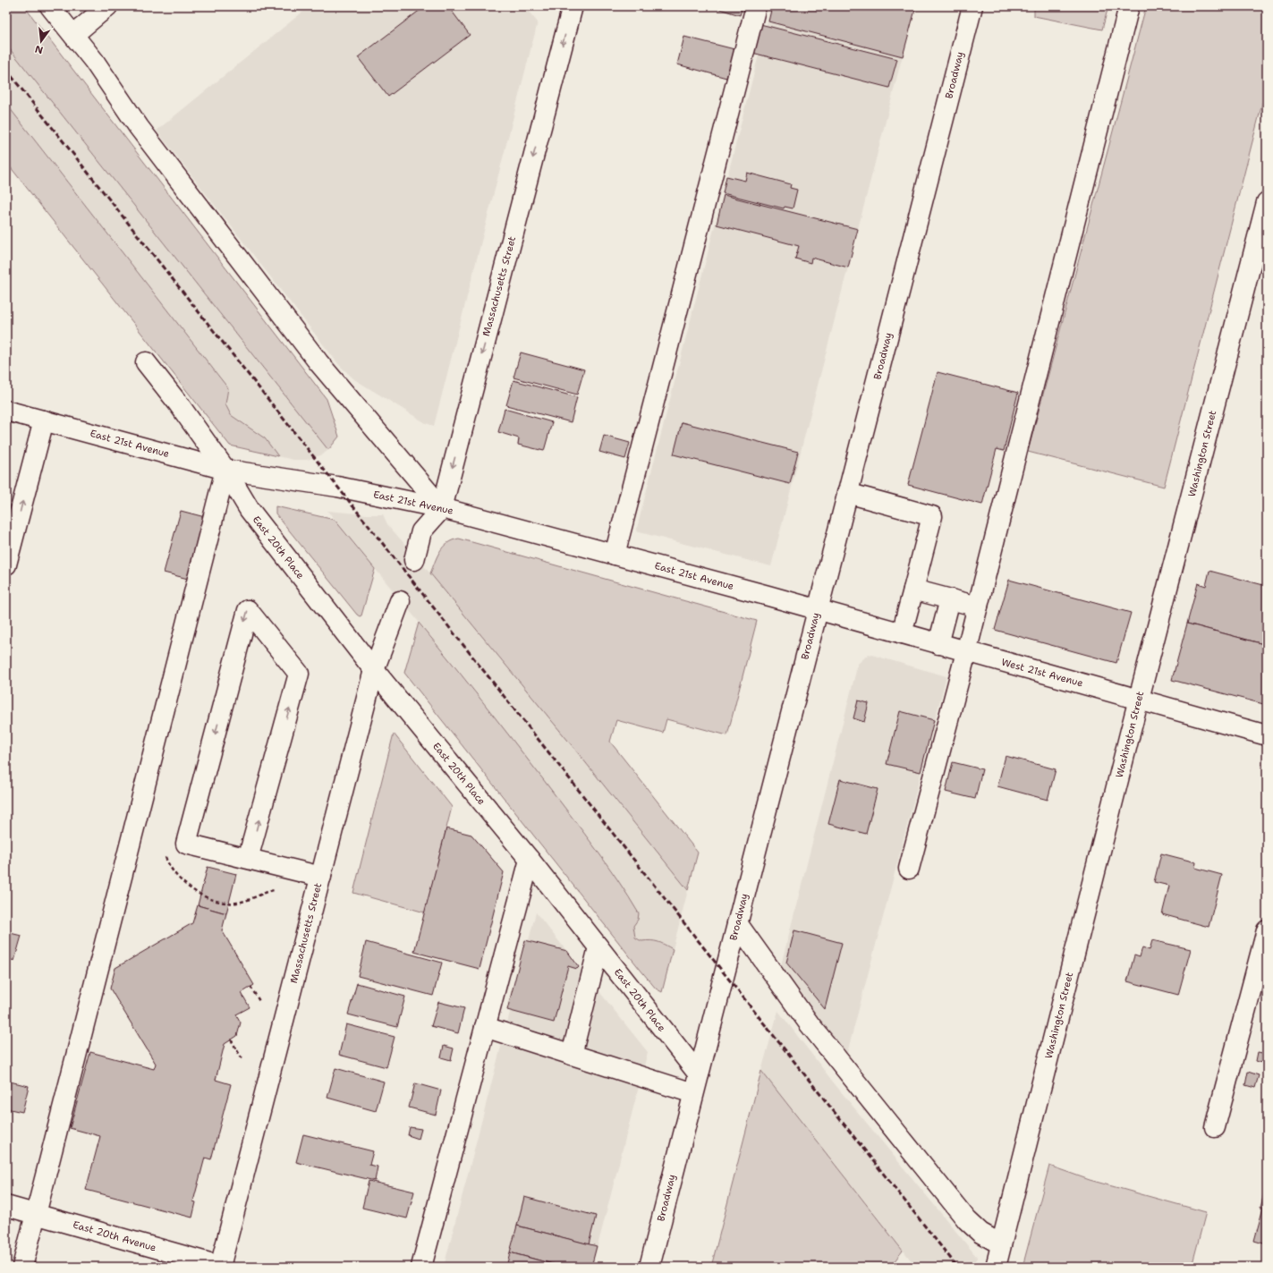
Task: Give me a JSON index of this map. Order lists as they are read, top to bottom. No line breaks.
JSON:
{"streets":{"street":["Broadway","Massachusetts Street","East 21st Avenue","Washington Street","East 20th Place","West 21st Avenue","East 20th Avenue"]},"crossings":[["Broadway","East 21st Avenue"],["Broadway","East 20th Place"],["Broadway","West 21st Avenue"],["Massachusetts Street","East 21st Avenue"],["Massachusetts Street","East 20th Place"],["Massachusetts Street","East 20th Avenue"],["East 21st Avenue","East 20th Place"],["East 21st Avenue","West 21st Avenue"],["Washington Street","West 21st Avenue"]],"one_way":["Massachusetts Street"],"north":"bottom"}
